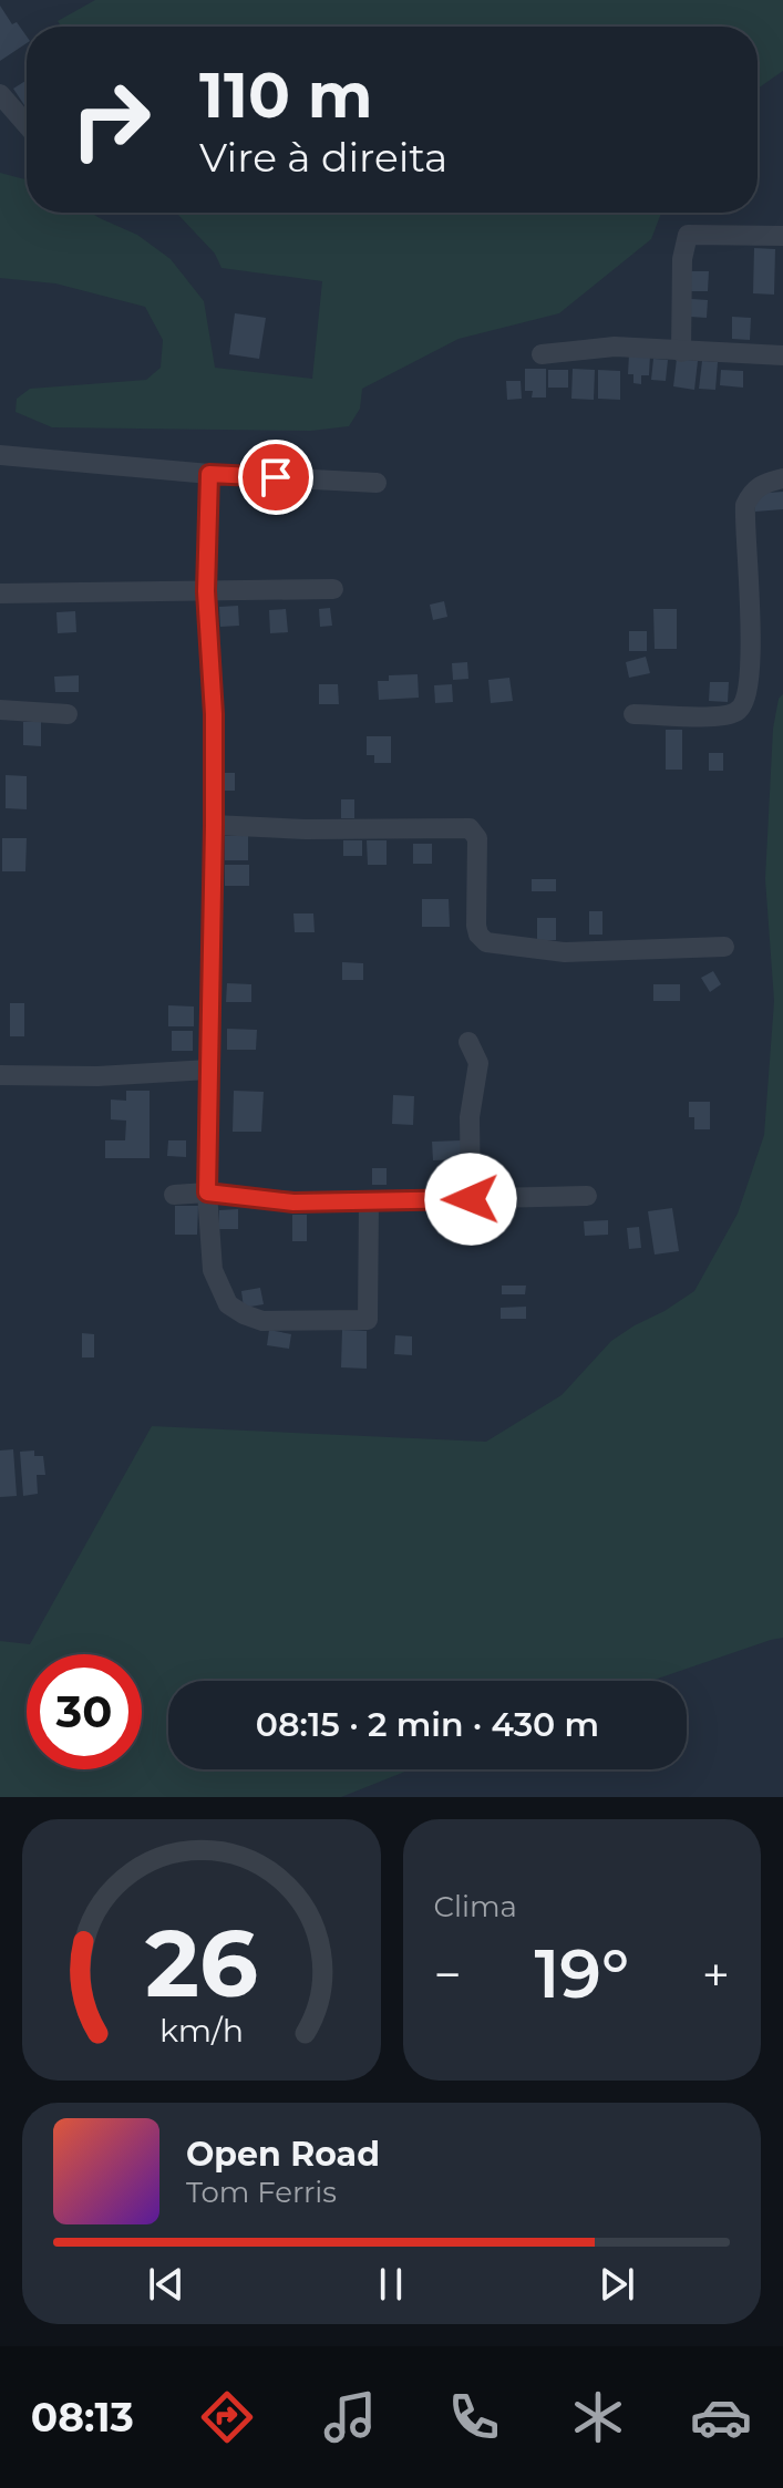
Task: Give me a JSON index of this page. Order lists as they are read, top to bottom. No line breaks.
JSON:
{"page":{"turn":["110 m","Vire à direita"],"limit":"30","trip":"08:15 · 2 min · 430 m","tile":"Clima","heat":["−","19°","+"],"song":["Open Road","Tom Ferris"],"tabs":"08:13","gauge":["26","km/h"]}}
